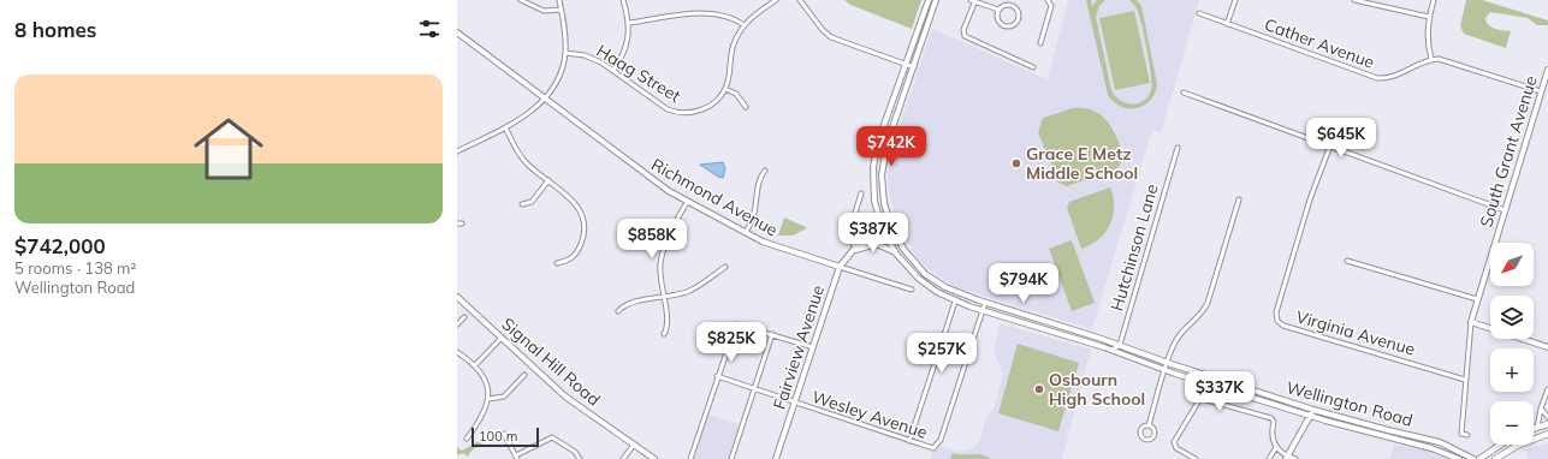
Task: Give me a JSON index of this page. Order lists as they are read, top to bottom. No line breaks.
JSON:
{"streets":{"main road":["South Grant Avenue","Richmond Avenue","Fairview Avenue","Signal Hill Road","Wellington Road"],"street":["Cather Avenue","Haag Street","Hutchinson Lane","Virginia Avenue","Wesley Avenue"]},"crossings":[["South Grant Avenue","Virginia Avenue"],["Richmond Avenue","Fairview Avenue"],["Hutchinson Lane","Wellington Road"],["Fairview Avenue","Wellington Road"],["Fairview Avenue","Wesley Avenue"],["Wellington Road","Wesley Avenue"]],"places":["Grace E Metz Middle School","Osbourn High School"],"scale_bar":"100 m","north":"bottom left","page":{"heading":"8 homes","list":[{"name":"$742,000","note":"5 rooms · 138 m² · Wellington Road"}],"price":["$645K","$742K","$387K","$858K","$794K","$825K","$257K","$337K"],"map_buttons":["+","−"],"scale":"100 m"}}
